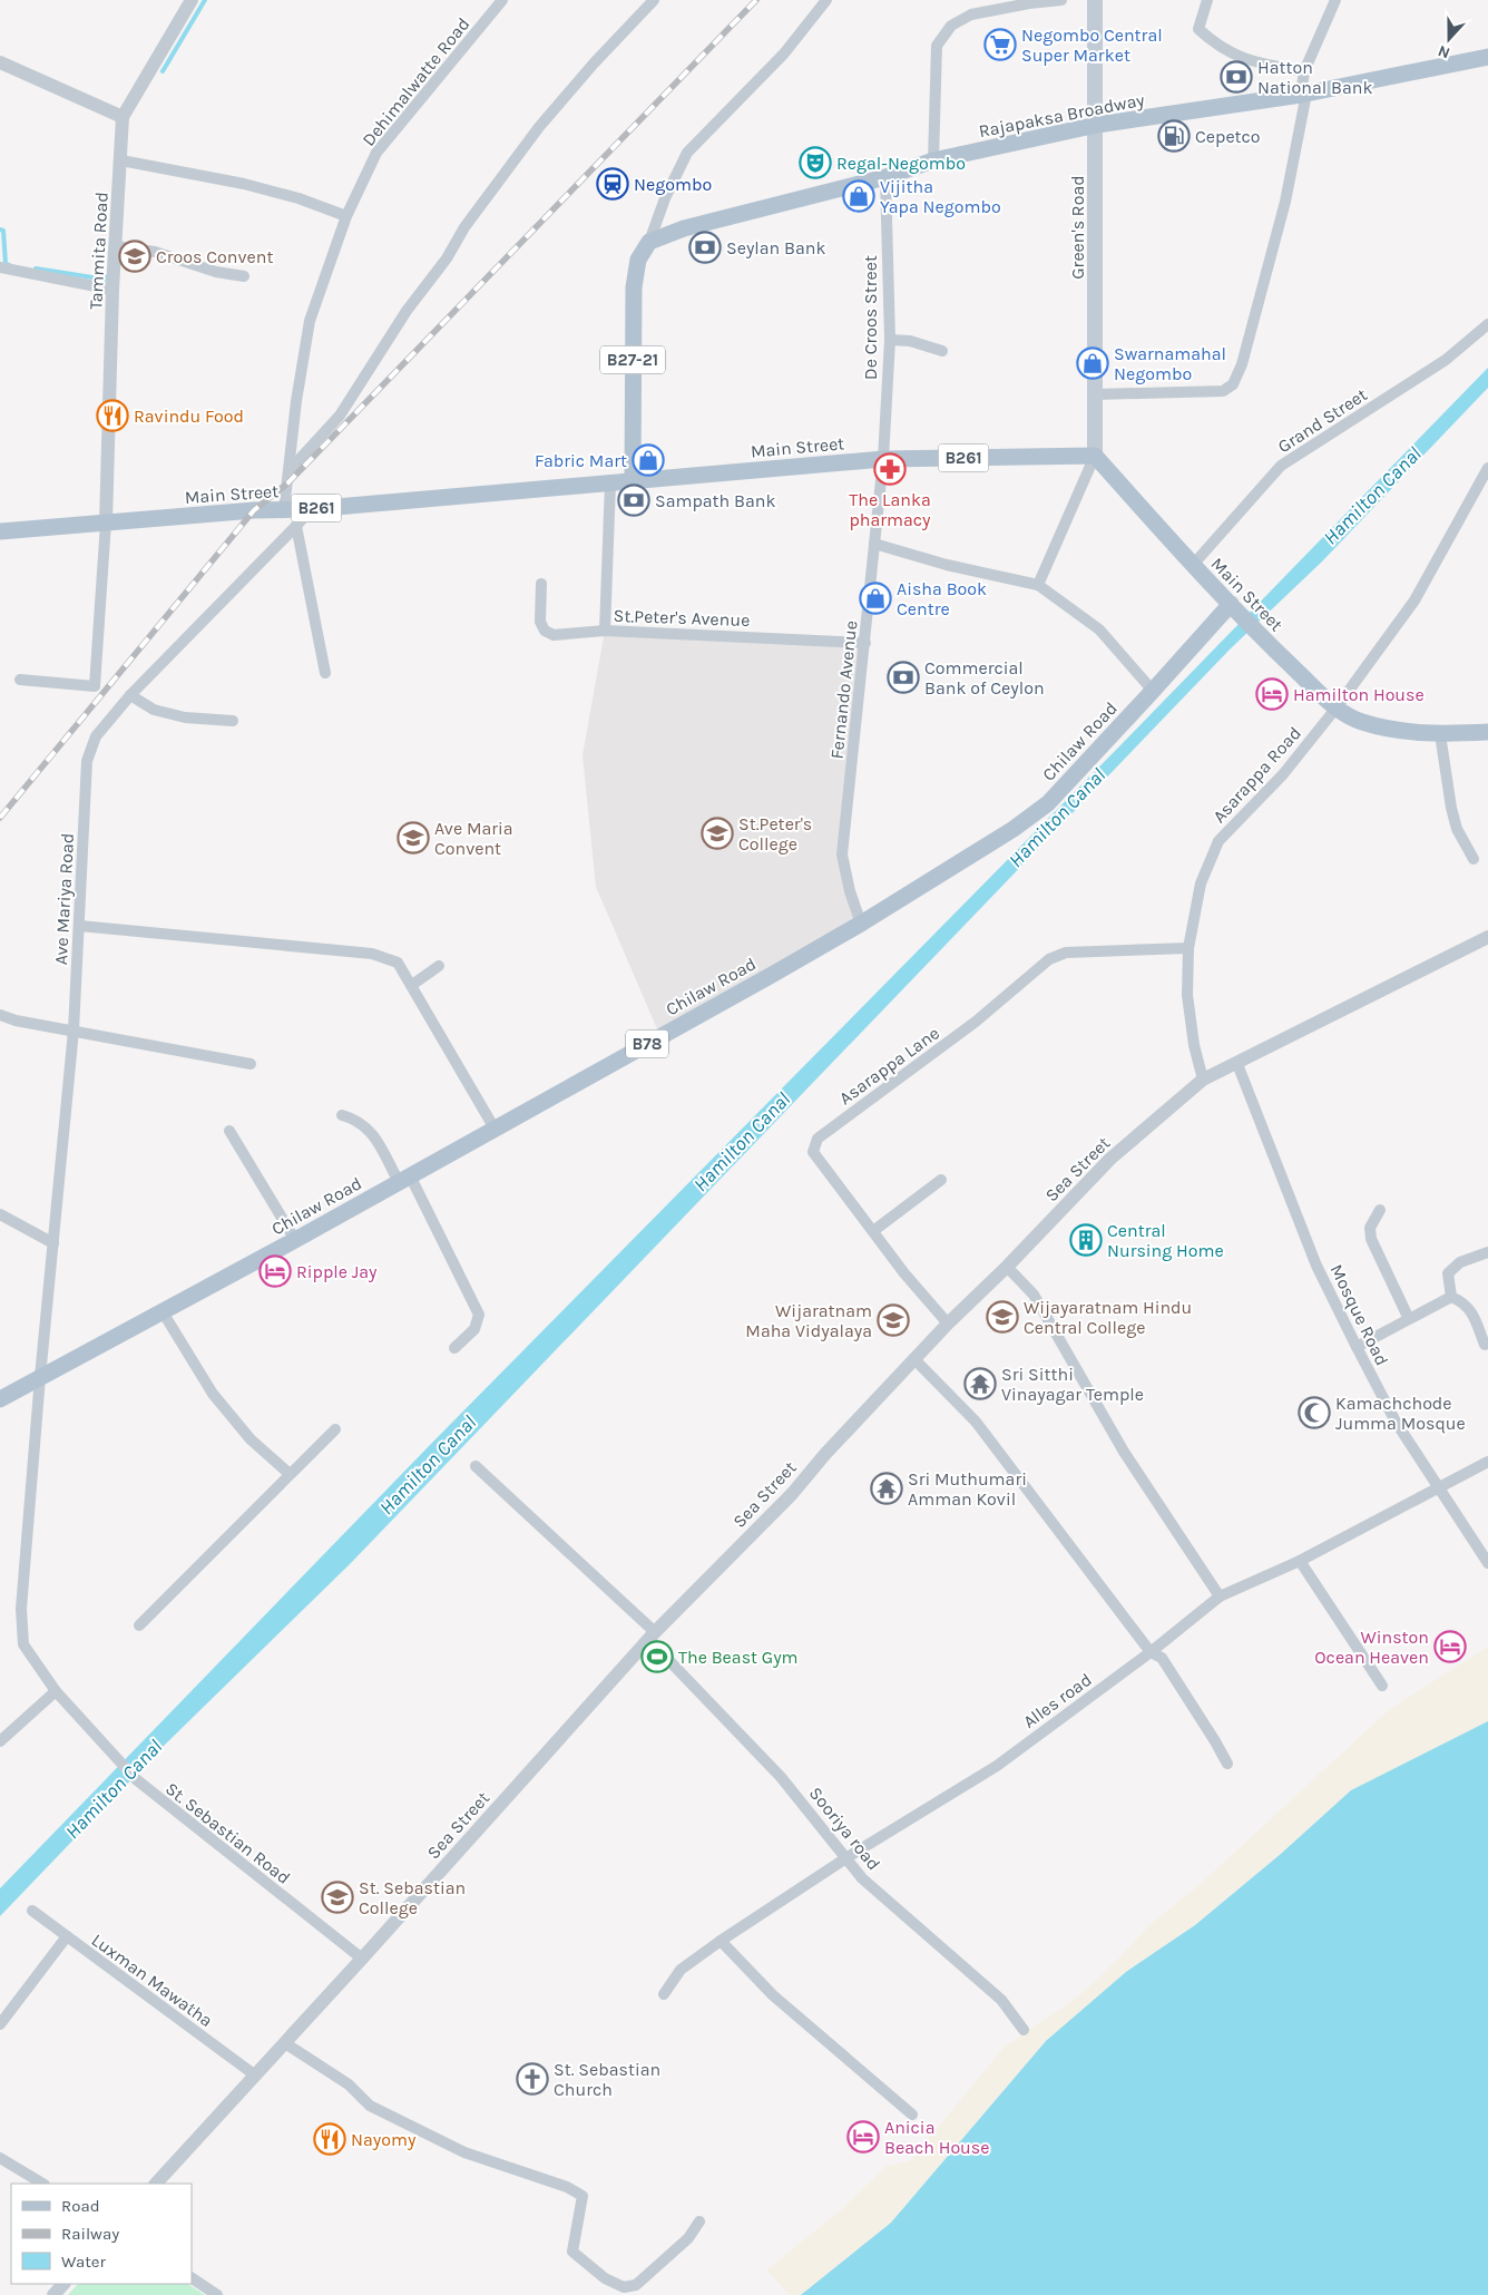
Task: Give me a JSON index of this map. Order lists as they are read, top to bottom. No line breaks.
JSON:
{"streets":{"main road":["Rajapaksa Broadway","Green's Road","B27-21","Main Street","B261","Chilaw Road","B78"],"street":["Dehimalwatte Road","Tammita Road","De Croos Street","Grand Street","St.Peter's Avenue","Fernando Avenue","Asarappa Road","Ave Mariya Road","Asarappa Lane","Sea Street","Mosque Road","Alles road","Sooriya road","St. Sebastian Road","Luxman Mawatha"]},"crossings":[["Dehimalwatte Road","Main Street"],["Rajapaksa Broadway","Green's Road"],["Rajapaksa Broadway","De Croos Street"],["Rajapaksa Broadway","B27-21"],["Green's Road","Main Street"],["Tammita Road","Main Street"],["De Croos Street","Main Street"],["De Croos Street","Fernando Avenue"],["B27-21","Main Street"],["Grand Street","Main Street"],["Main Street","Fernando Avenue"],["Main Street","Chilaw Road"],["Main Street","Asarappa Road"],["Main Street","Ave Mariya Road"],["St.Peter's Avenue","Fernando Avenue"],["Fernando Avenue","Chilaw Road"],["Chilaw Road","Ave Mariya Road"],["Chilaw Road","St. Sebastian Road"],["Asarappa Road","Asarappa Lane"],["Asarappa Road","Sea Street"],["Ave Mariya Road","St. Sebastian Road"],["Asarappa Lane","Sea Street"],["Sea Street","Mosque Road"],["Sea Street","Sooriya road"],["Sea Street","St. Sebastian Road"],["Sea Street","Luxman Mawatha"],["Mosque Road","Alles road"],["Alles road","Sooriya road"]],"water":["Hamilton Canal"],"places":{"supermarket":["Negombo Central Super Market"],"bank":["Hatton National Bank","Seylan Bank","Sampath Bank","Commercial Bank of Ceylon"],"fuel station":["Cepetco"],"theatre":["Regal-Negombo"],"station":["Negombo"],"shop":["Vijitha Yapa Negombo","Swarnamahal Negombo","Fabric Mart","Aisha Book Centre"],"school or university":["Croos Convent","St.Peter's College","Ave Maria Convent","Wijayaratnam Hindu Central College","Wijaratnam Maha Vidyalaya","St. Sebastian College"],"restaurant":["Ravindu Food","Nayomy"],"pharmacy":["The Lanka pharmacy"],"hotel":["Hamilton House","Ripple Jay","Winston Ocean Heaven","Anicia Beach House"],"building":["Central Nursing Home"],"temple":["Sri Sitthi Vinayagar Temple","Sri Muthumari Amman Kovil"],"mosque":["Kamachchode Jumma Mosque"],"sports":["The Beast Gym"],"church":["St. Sebastian Church"]},"legend":["Road","Railway","Water"],"north":"bottom"}
